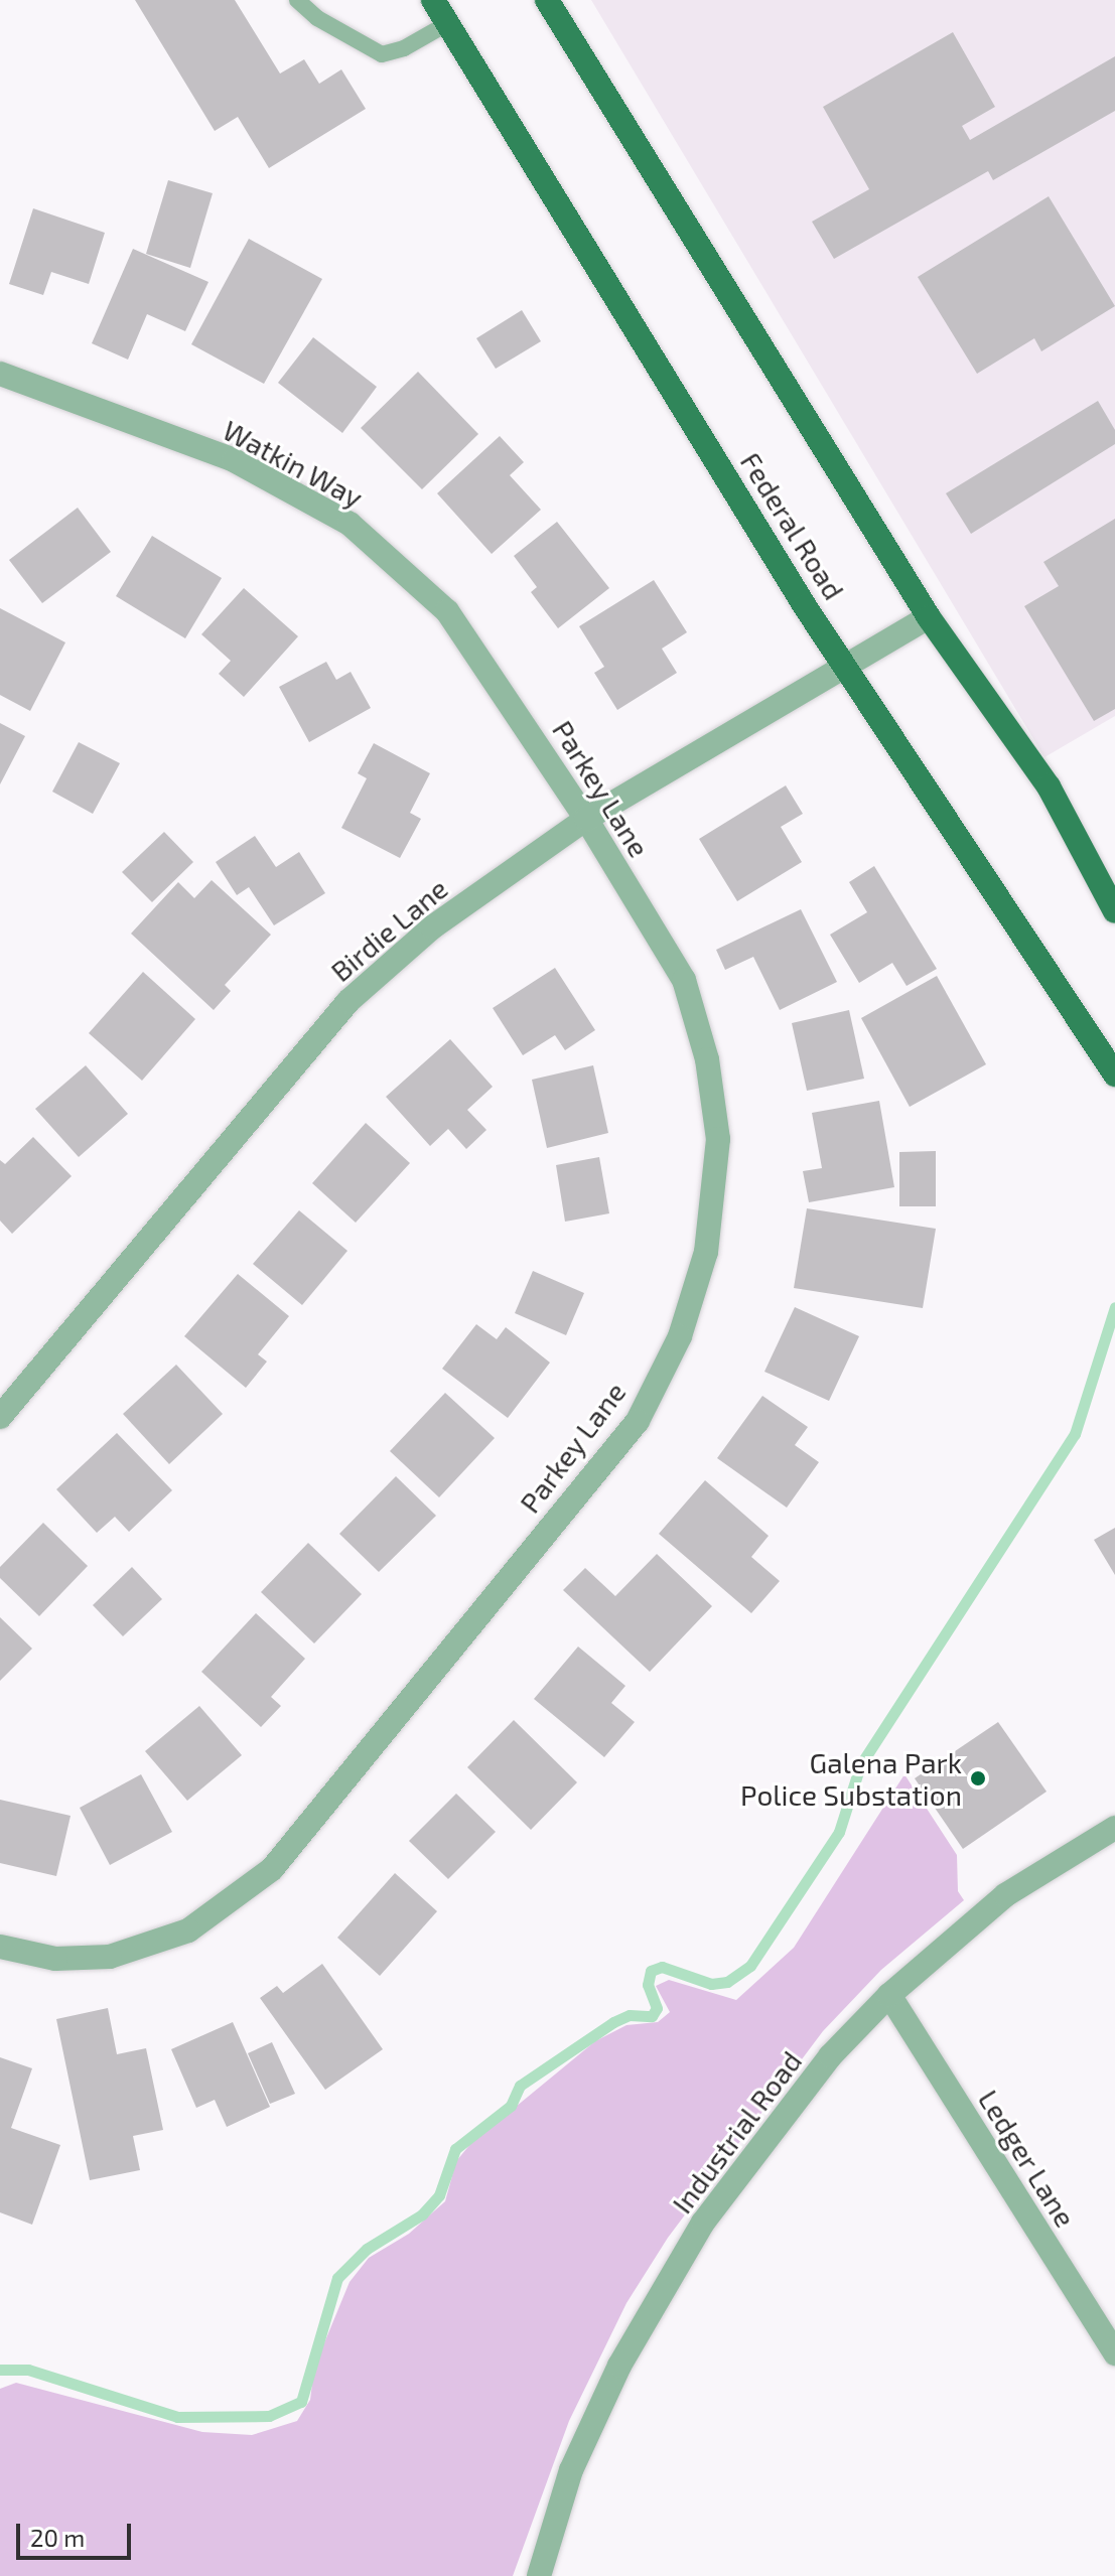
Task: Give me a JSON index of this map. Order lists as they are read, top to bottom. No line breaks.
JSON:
{"streets":{"main road":["Federal Road"],"street":["Watkin Way","Parkey Lane","Birdie Lane","Industrial Road","Ledger Lane"]},"crossings":[["Watkin Way","Parkey Lane"],["Federal Road","Birdie Lane"],["Parkey Lane","Birdie Lane"],["Industrial Road","Ledger Lane"]],"places":["Galena Park Police Substation"],"scale_bar":"20 m"}
